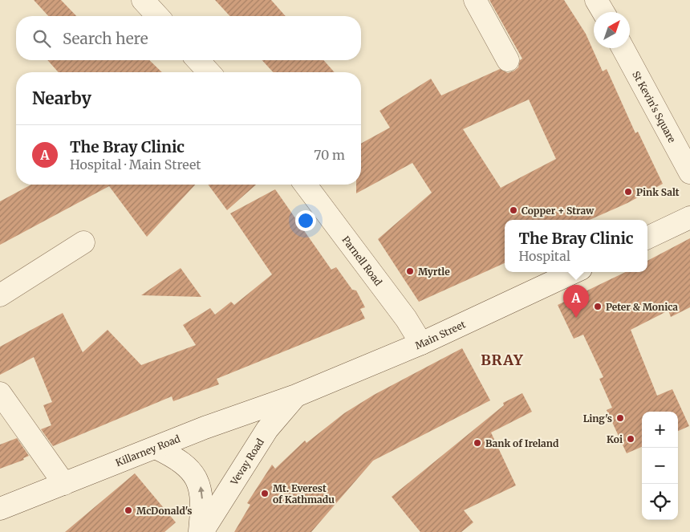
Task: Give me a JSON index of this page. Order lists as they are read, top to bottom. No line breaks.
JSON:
{"streets":{"main road":["St Kevin's Square","Parnell Road","Main Street","Killarney Road","Vevay Road"]},"crossings":[["Parnell Road","Main Street"],["Main Street","Killarney Road"],["Main Street","Vevay Road"],["Killarney Road","Vevay Road"]],"districts":["BRAY"],"places":["Pink Salt","Copper + Straw","Myrtle","Peter & Monica","Ling's","Koi","Bank of Ireland","Mt. Everest of Kathmadu","McDonald's"],"north":"top right","page":{"search":"Search here","heading":"Nearby","list":[{"mark":"A","name":"The Bray Clinic","note":"Hospital · Main Street","value":"70 m"}],"popup":["The Bray Clinic","Hospital"],"pins":"A","map_buttons":["+","−"]}}
